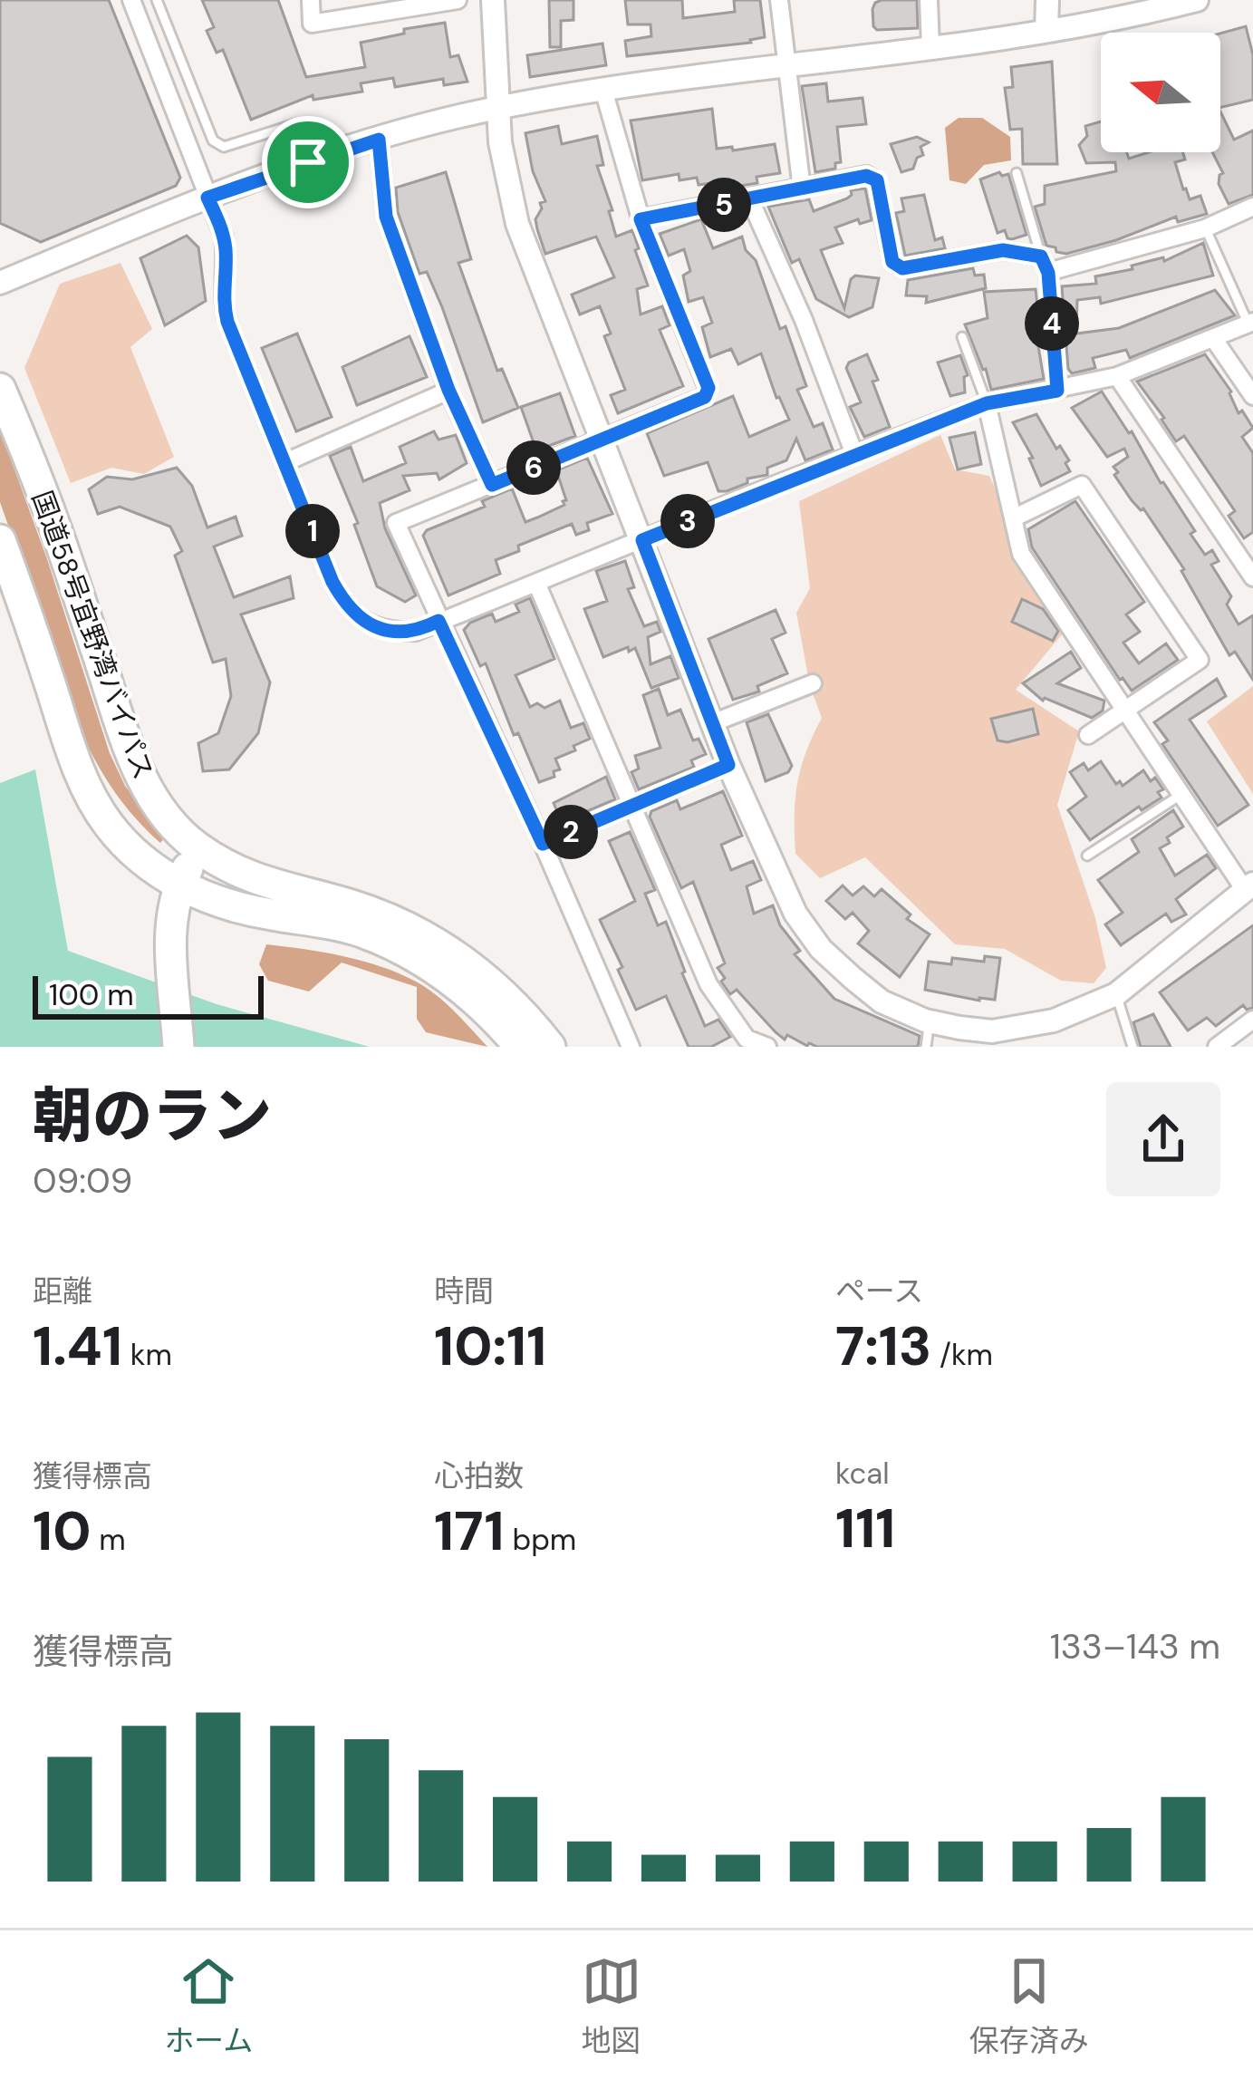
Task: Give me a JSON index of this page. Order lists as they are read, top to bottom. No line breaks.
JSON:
{"streets":{"highway":["国道58号宜野湾バイパス"]},"scale_bar":"100 m","north":"left","page":{"pins":["5","4","6","3","1","2"],"scale":"100 m","heading":["朝のラン","09:09"],"stats":[["距離","1.41 km"],["時間","10:11"],["ペース","7:13 /km"],["獲得標高","10 m"],["心拍数","171 bpm"],["kcal","111"]],"chart":["獲得標高","133–143 m"],"tabs":["ホーム","地図","保存済み"]}}
